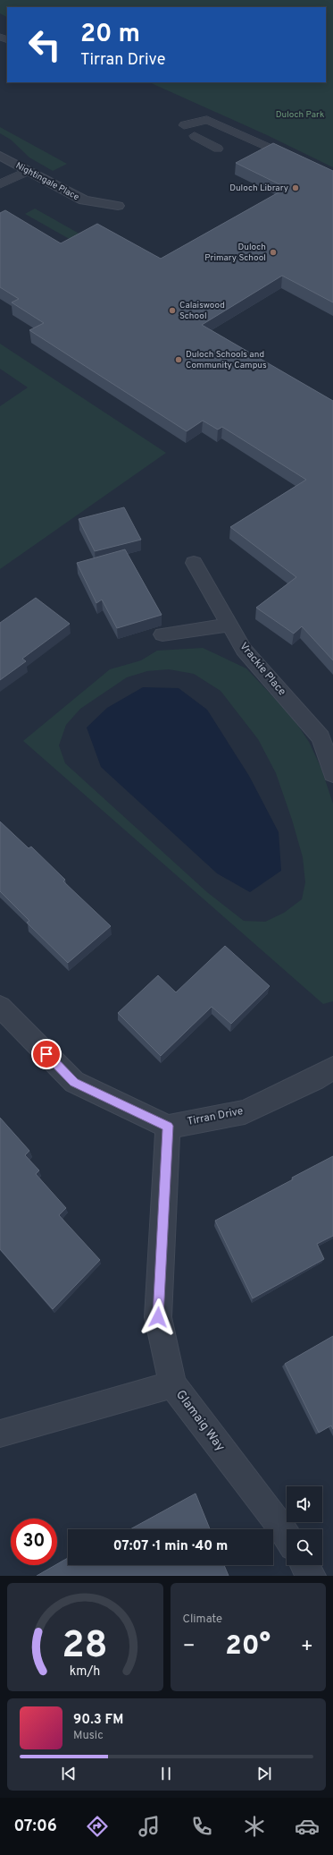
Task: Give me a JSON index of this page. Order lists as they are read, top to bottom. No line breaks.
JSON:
{"streets":{"street":["Nightingale Place","Vrackie Place","Tirran Drive","Glamaig Way"]},"crossings":[["Tirran Drive","Glamaig Way"]],"parks":["Duloch Park"],"places":["Duloch Library","Duloch Primary School","Calaiswood School","Duloch Schools and Community Campus"],"page":{"turn":["20 m","Tirran Drive"],"limit":"30","trip":"07:07 · 1 min · 40 m","tile":"Climate","heat":["−","20°","+"],"song":["90.3 FM","Music"],"tabs":"07:06","gauge":["28","km/h"]}}
